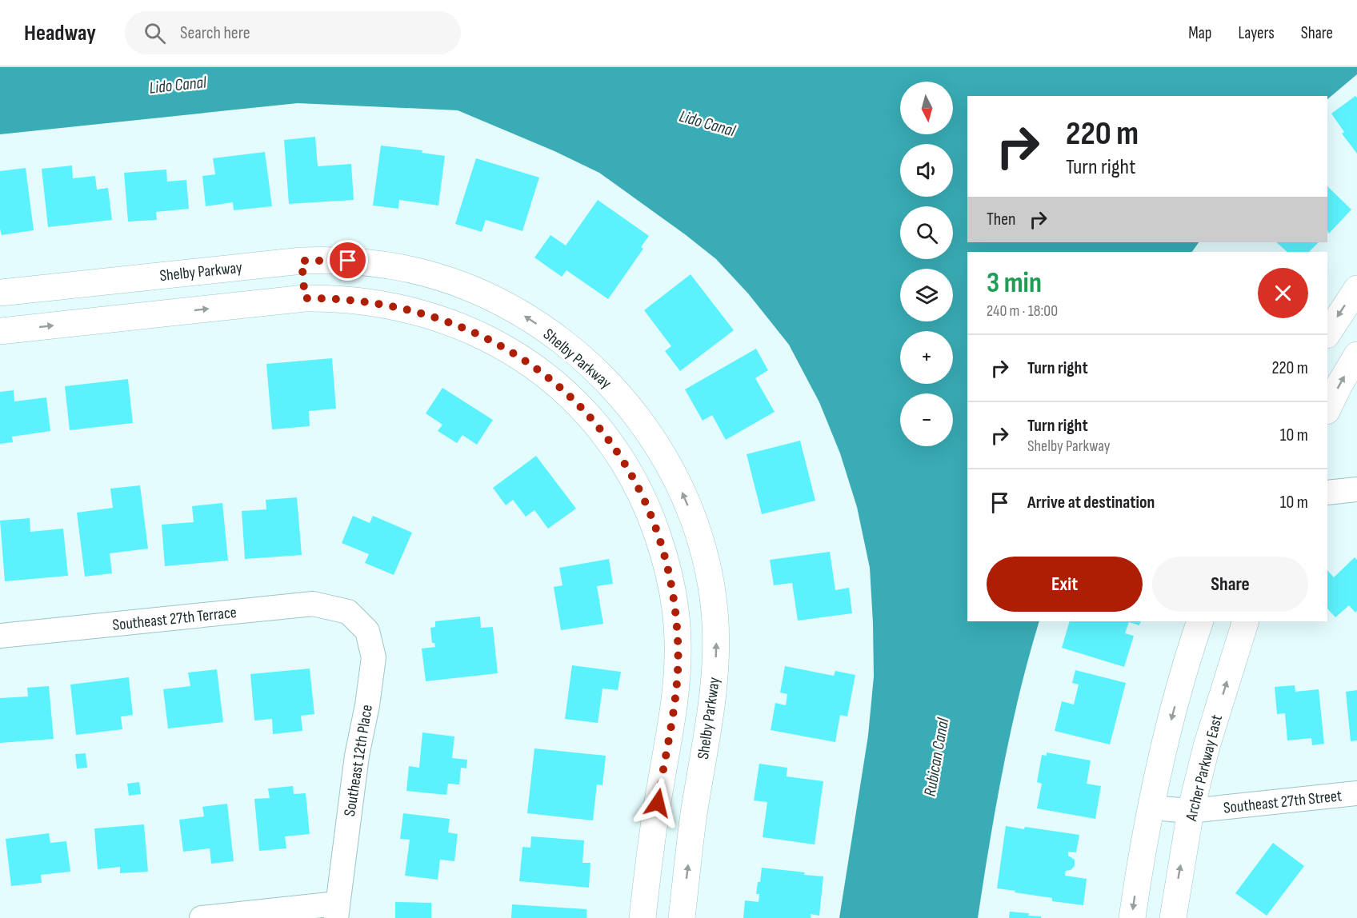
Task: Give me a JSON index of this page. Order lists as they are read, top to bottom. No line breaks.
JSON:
{"streets":{"street":["Shelby Parkway","Southeast 27th Terrace","Southeast 12th Place","Archer Parkway East","Southeast 27th Street"]},"crossings":[["Southeast 27th Terrace","Southeast 12th Place"],["Archer Parkway East","Southeast 27th Street"]],"one_way":["Shelby Parkway"],"water":["Lido Canal","Rubican Canal"],"north":"bottom","page":{"header":"Headway","search":"Search here","nav":["Map","Layers","Share"],"map_buttons":["+","−"],"turn":["220 m","Turn right"],"then":"Then","heading":["3 min","240 m · 18:00"],"list":[{"name":"Turn right","value":"220 m"},{"name":"Turn right","note":"Shelby Parkway","value":"10 m"},{"name":"Arrive at destination","value":"10 m"}],"buttons":["Exit","Share"]}}
